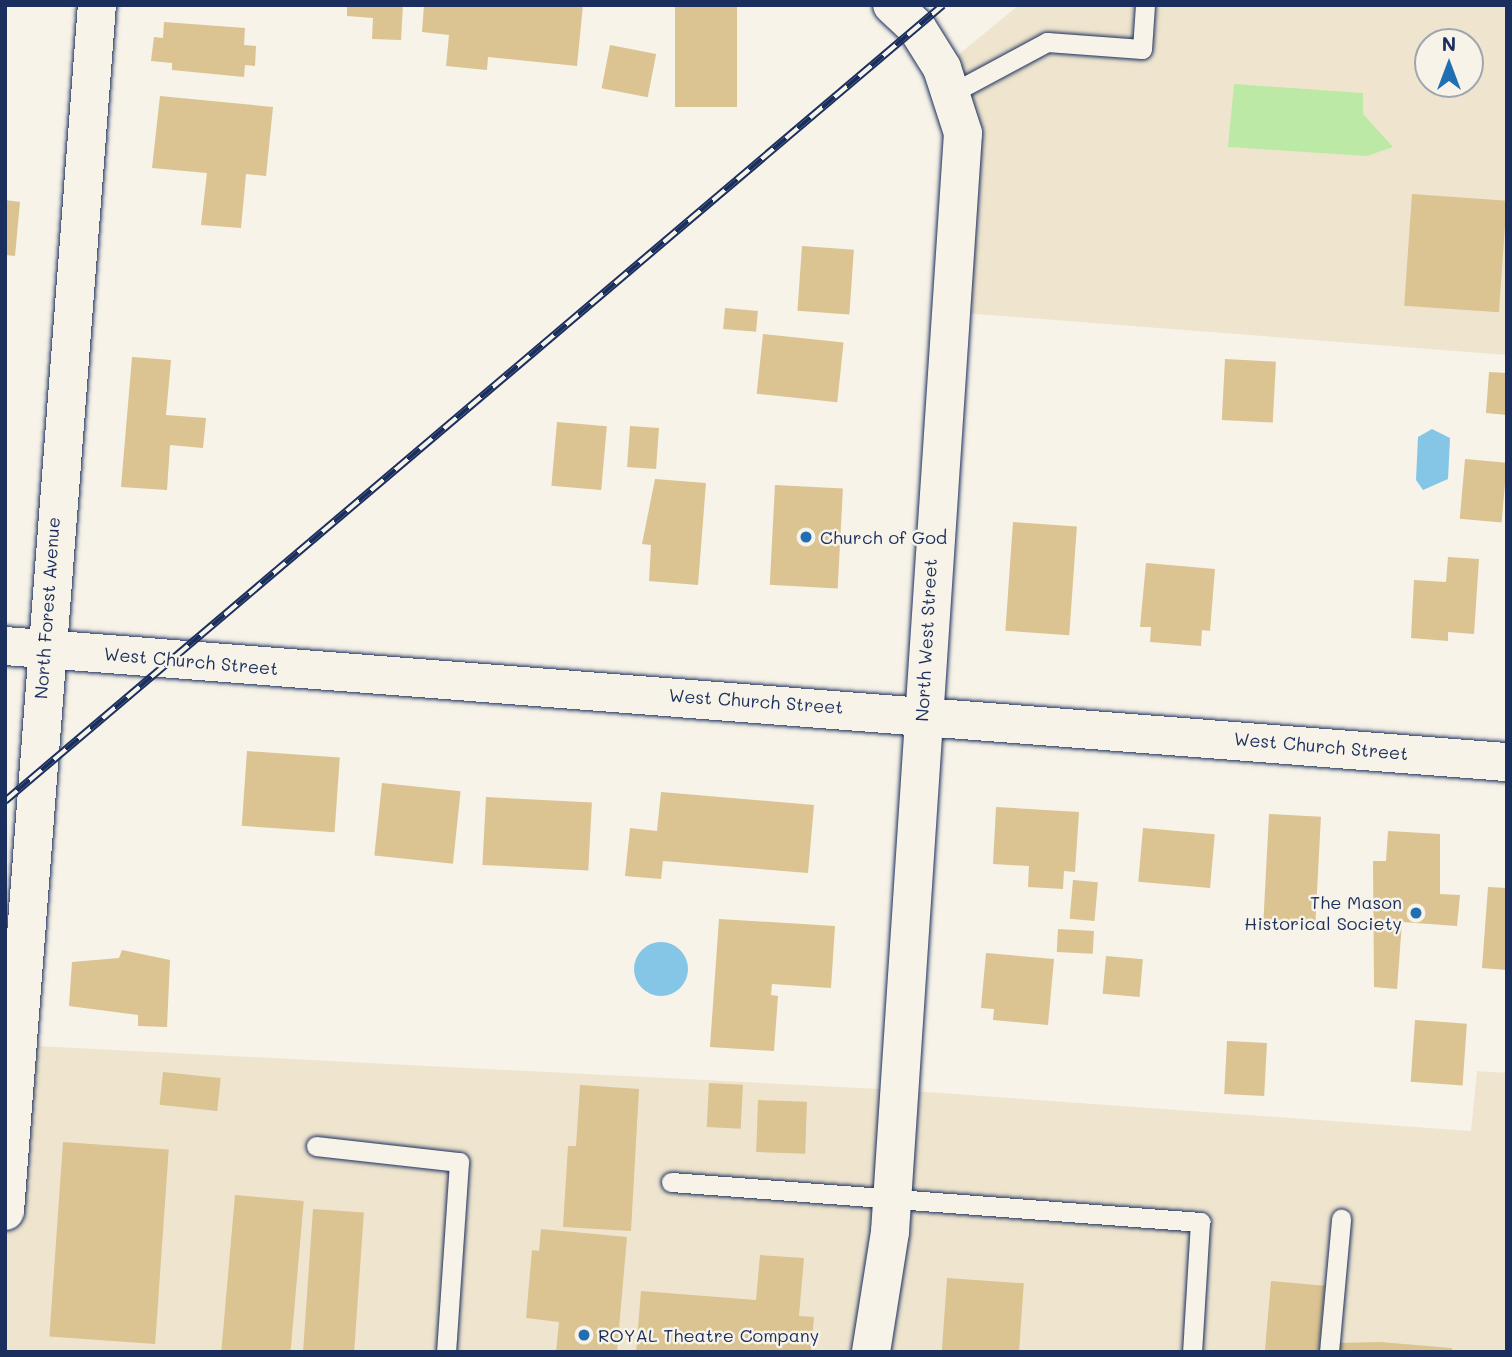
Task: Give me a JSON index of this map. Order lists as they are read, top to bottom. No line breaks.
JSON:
{"streets":{"street":["North Forest Avenue","North West Street","West Church Street"]},"crossings":[["North Forest Avenue","West Church Street"],["North West Street","West Church Street"]],"places":["Church of God","The Mason Historical Society","ROYAL Theatre Company"],"north":"top"}
